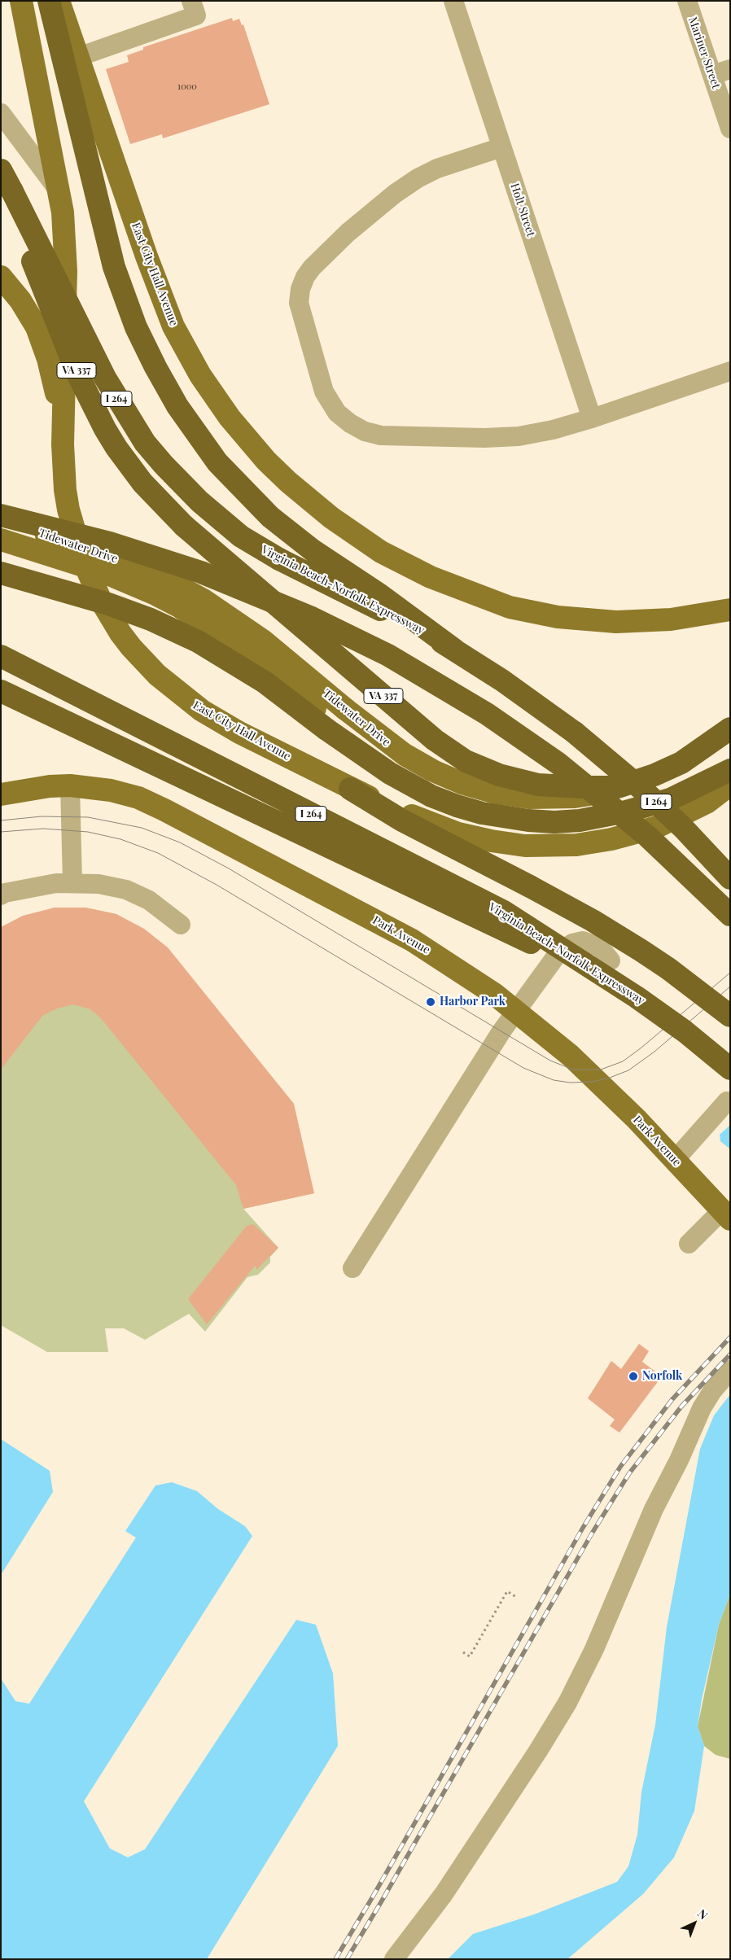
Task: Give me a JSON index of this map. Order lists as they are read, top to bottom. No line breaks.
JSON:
{"streets":{"highway":["VA 337","I 264","Tidewater Drive","Virginia Beach-Norfolk Expressway"],"main road":["East City Hall Avenue","Park Avenue"],"street":["Mariner Street","Holt Street"]},"crossings":[["VA 337","I 264"],["VA 337","Tidewater Drive"],["VA 337","Virginia Beach-Norfolk Expressway"],["I 264","Virginia Beach-Norfolk Expressway"]],"places":["Harbor Park","Norfolk"],"house_numbers":["1000"],"north":"top right"}
